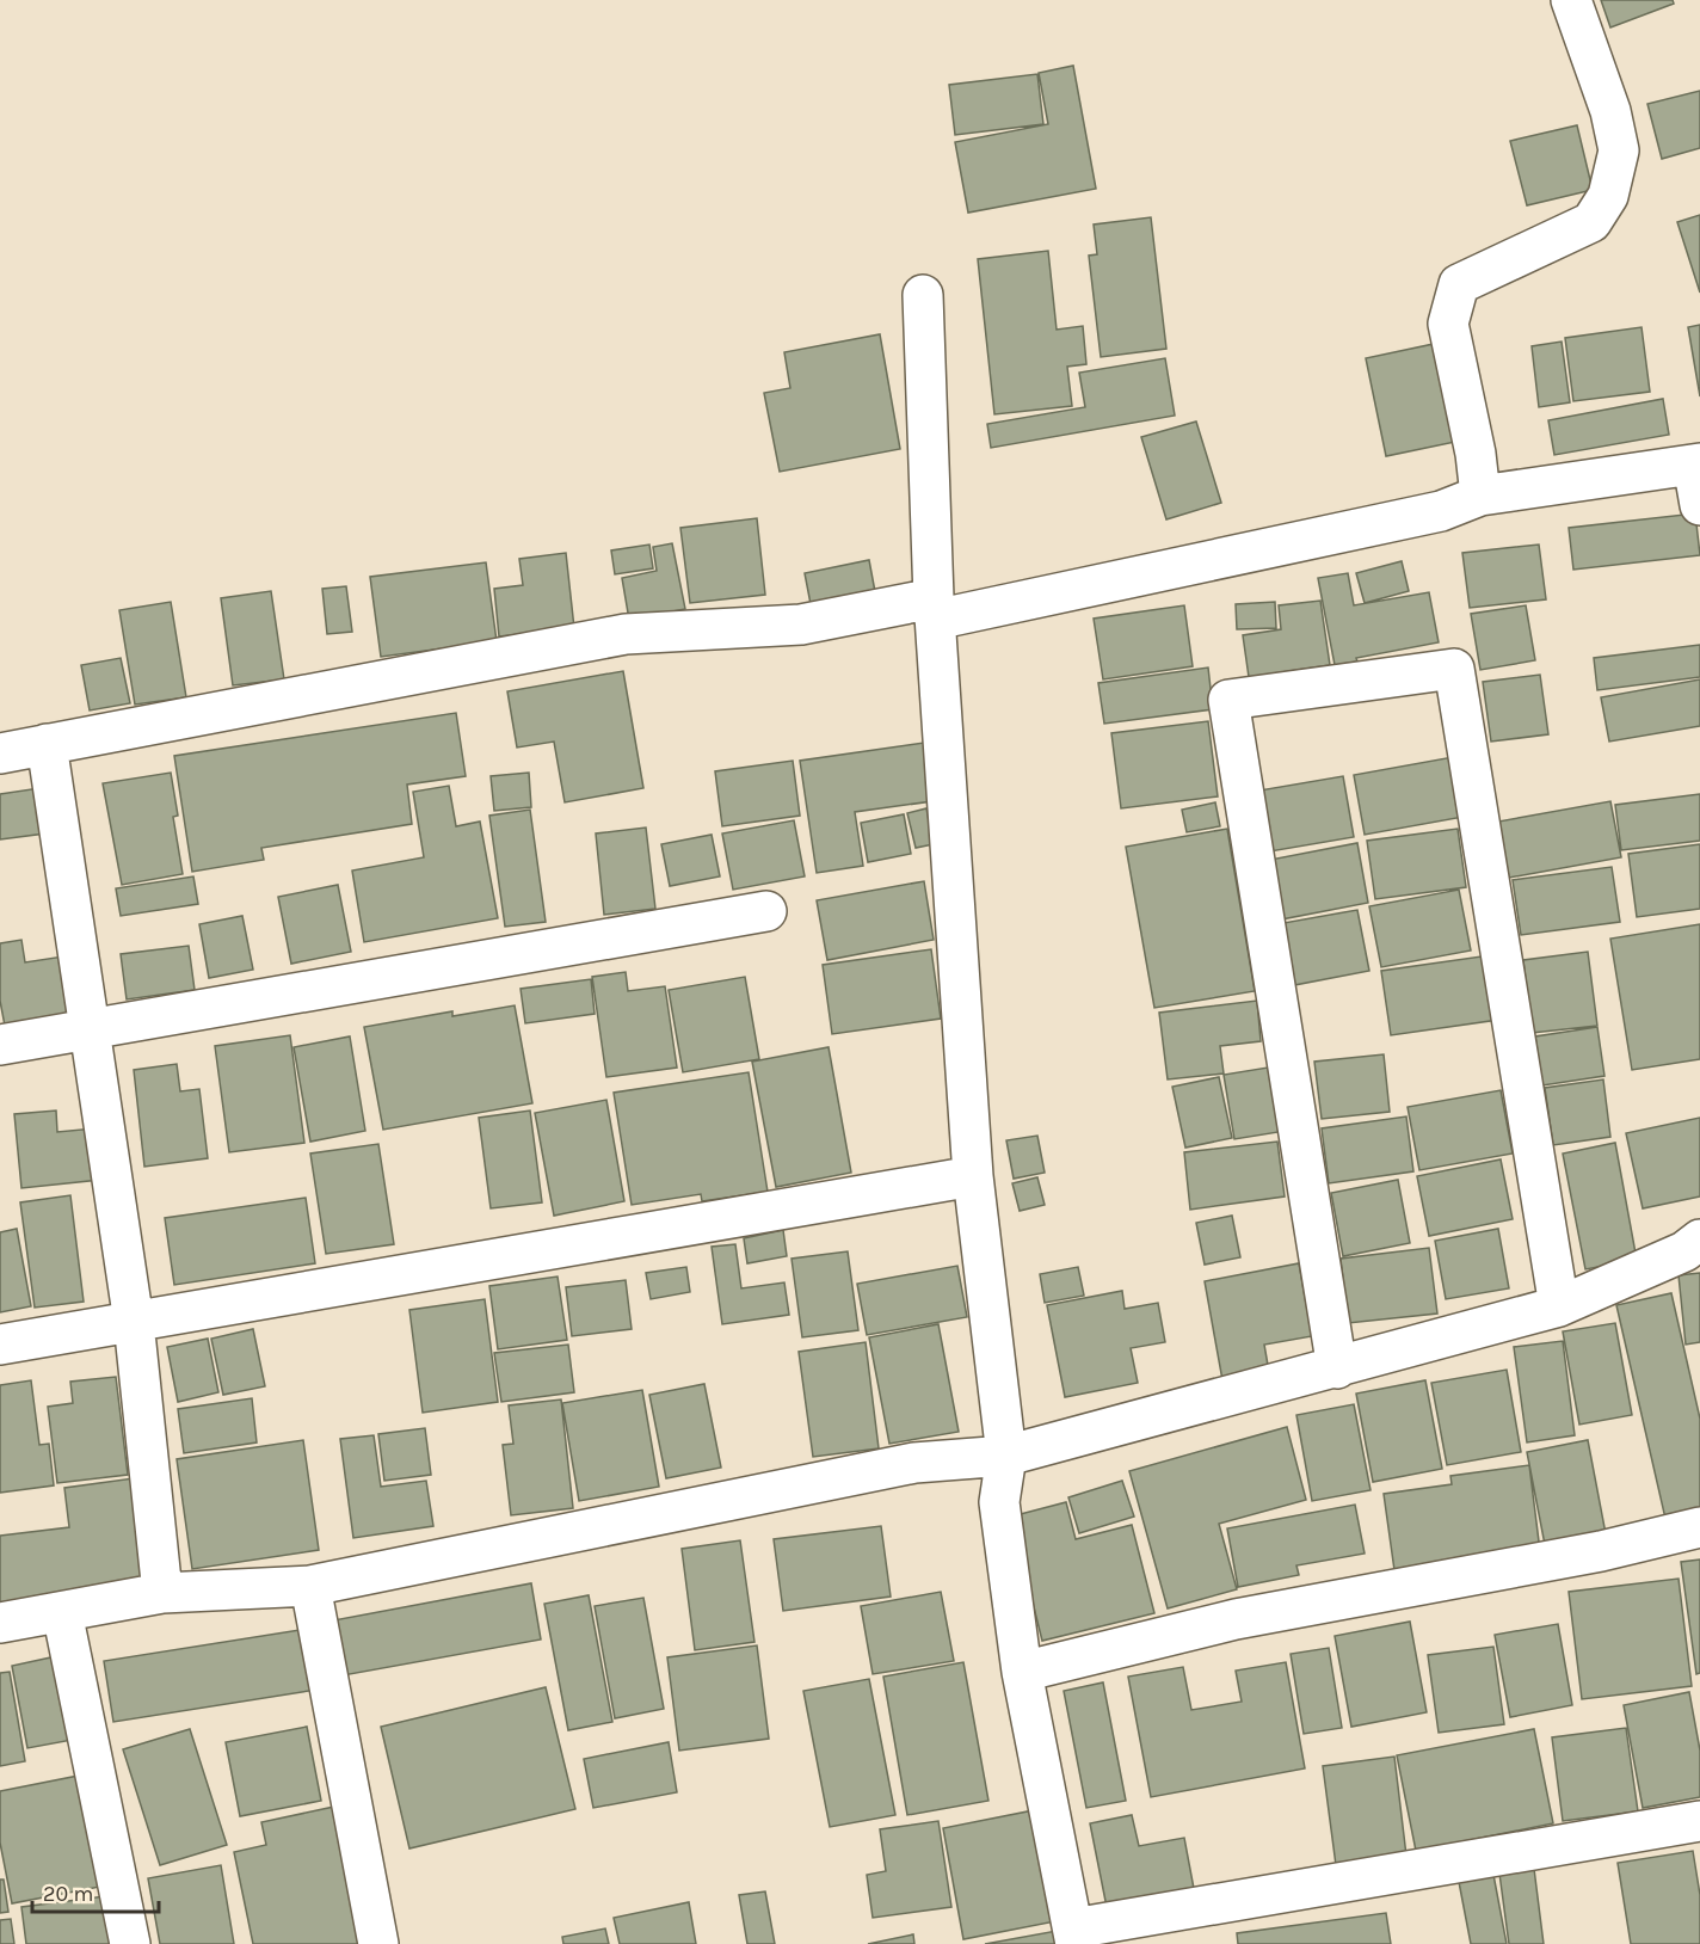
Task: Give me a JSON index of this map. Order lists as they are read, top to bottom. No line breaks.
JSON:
{"scale_bar":"20 m"}
